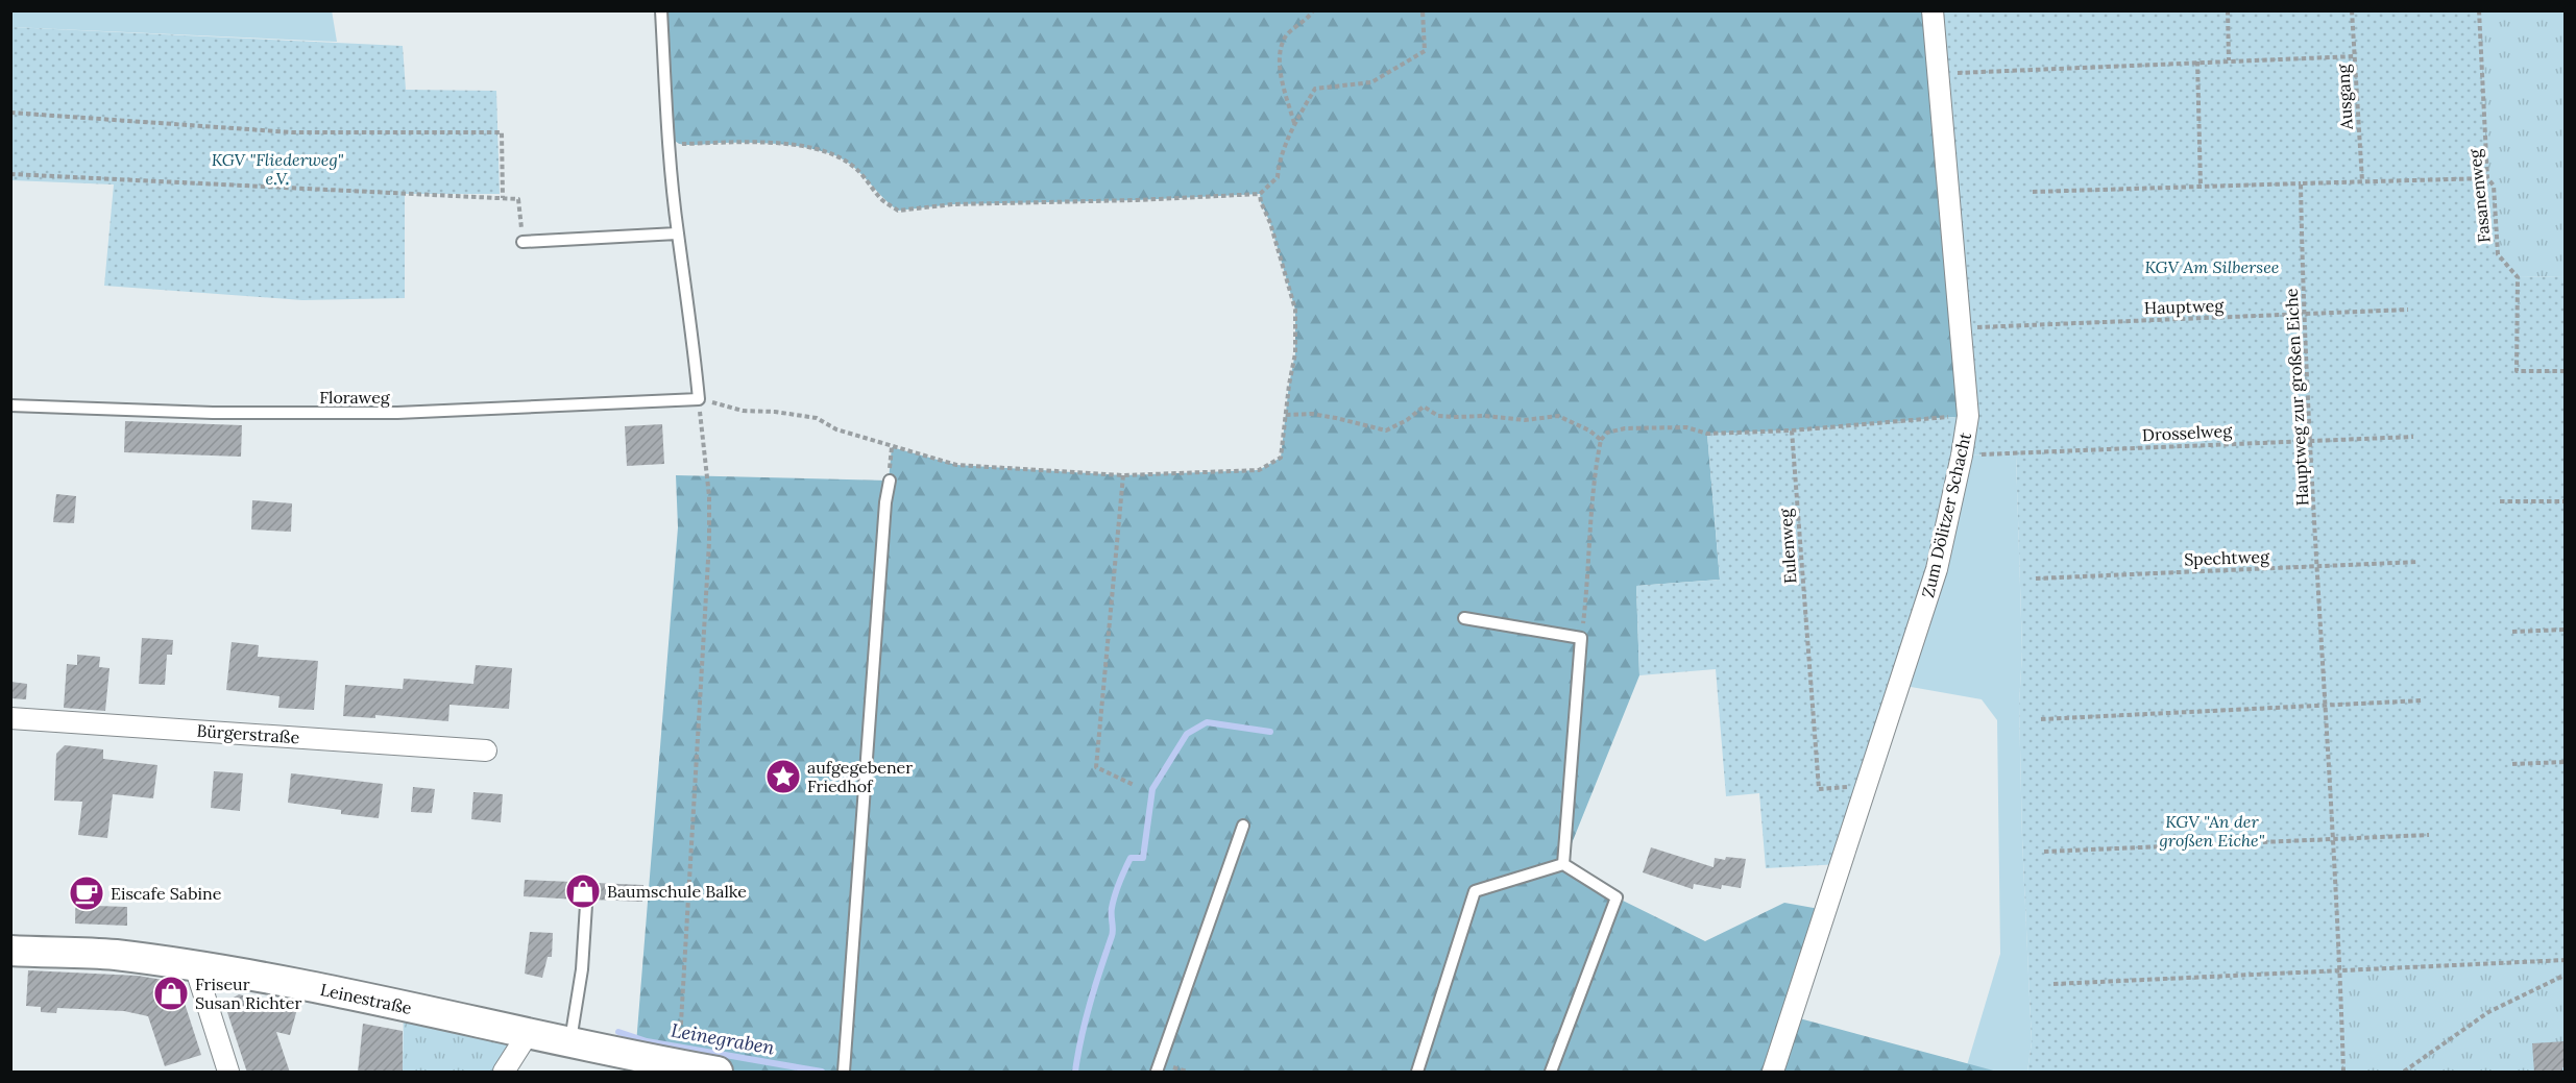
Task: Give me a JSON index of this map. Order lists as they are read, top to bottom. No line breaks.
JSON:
{"streets":{"main road":["Leinestraße"],"street":["Zum Dölitzer Schacht","Bürgerstraße"],"lane":["Floraweg"],"path":["Ausgang","Fasanenweg","Hauptweg","Hauptweg zur großen Eiche","Drosselweg","Eulenweg","Spechtweg"]},"crossings":[["Hauptweg","Hauptweg zur großen Eiche"],["Hauptweg","Zum Dölitzer Schacht"],["Hauptweg zur großen Eiche","Drosselweg"],["Hauptweg zur großen Eiche","Spechtweg"],["Drosselweg","Zum Dölitzer Schacht"],["Zum Dölitzer Schacht","Eulenweg"]],"water":["Leinegraben"],"parks":["KGV \"Fliederweg\" e.V.","KGV Am Silbersee","KGV \"An der großen Eiche\""],"places":{"place":["aufgegebener Friedhof"],"shop":["Baumschule Balke","Friseur Susan Richter"],"cafe":["Eiscafe Sabine"]}}
